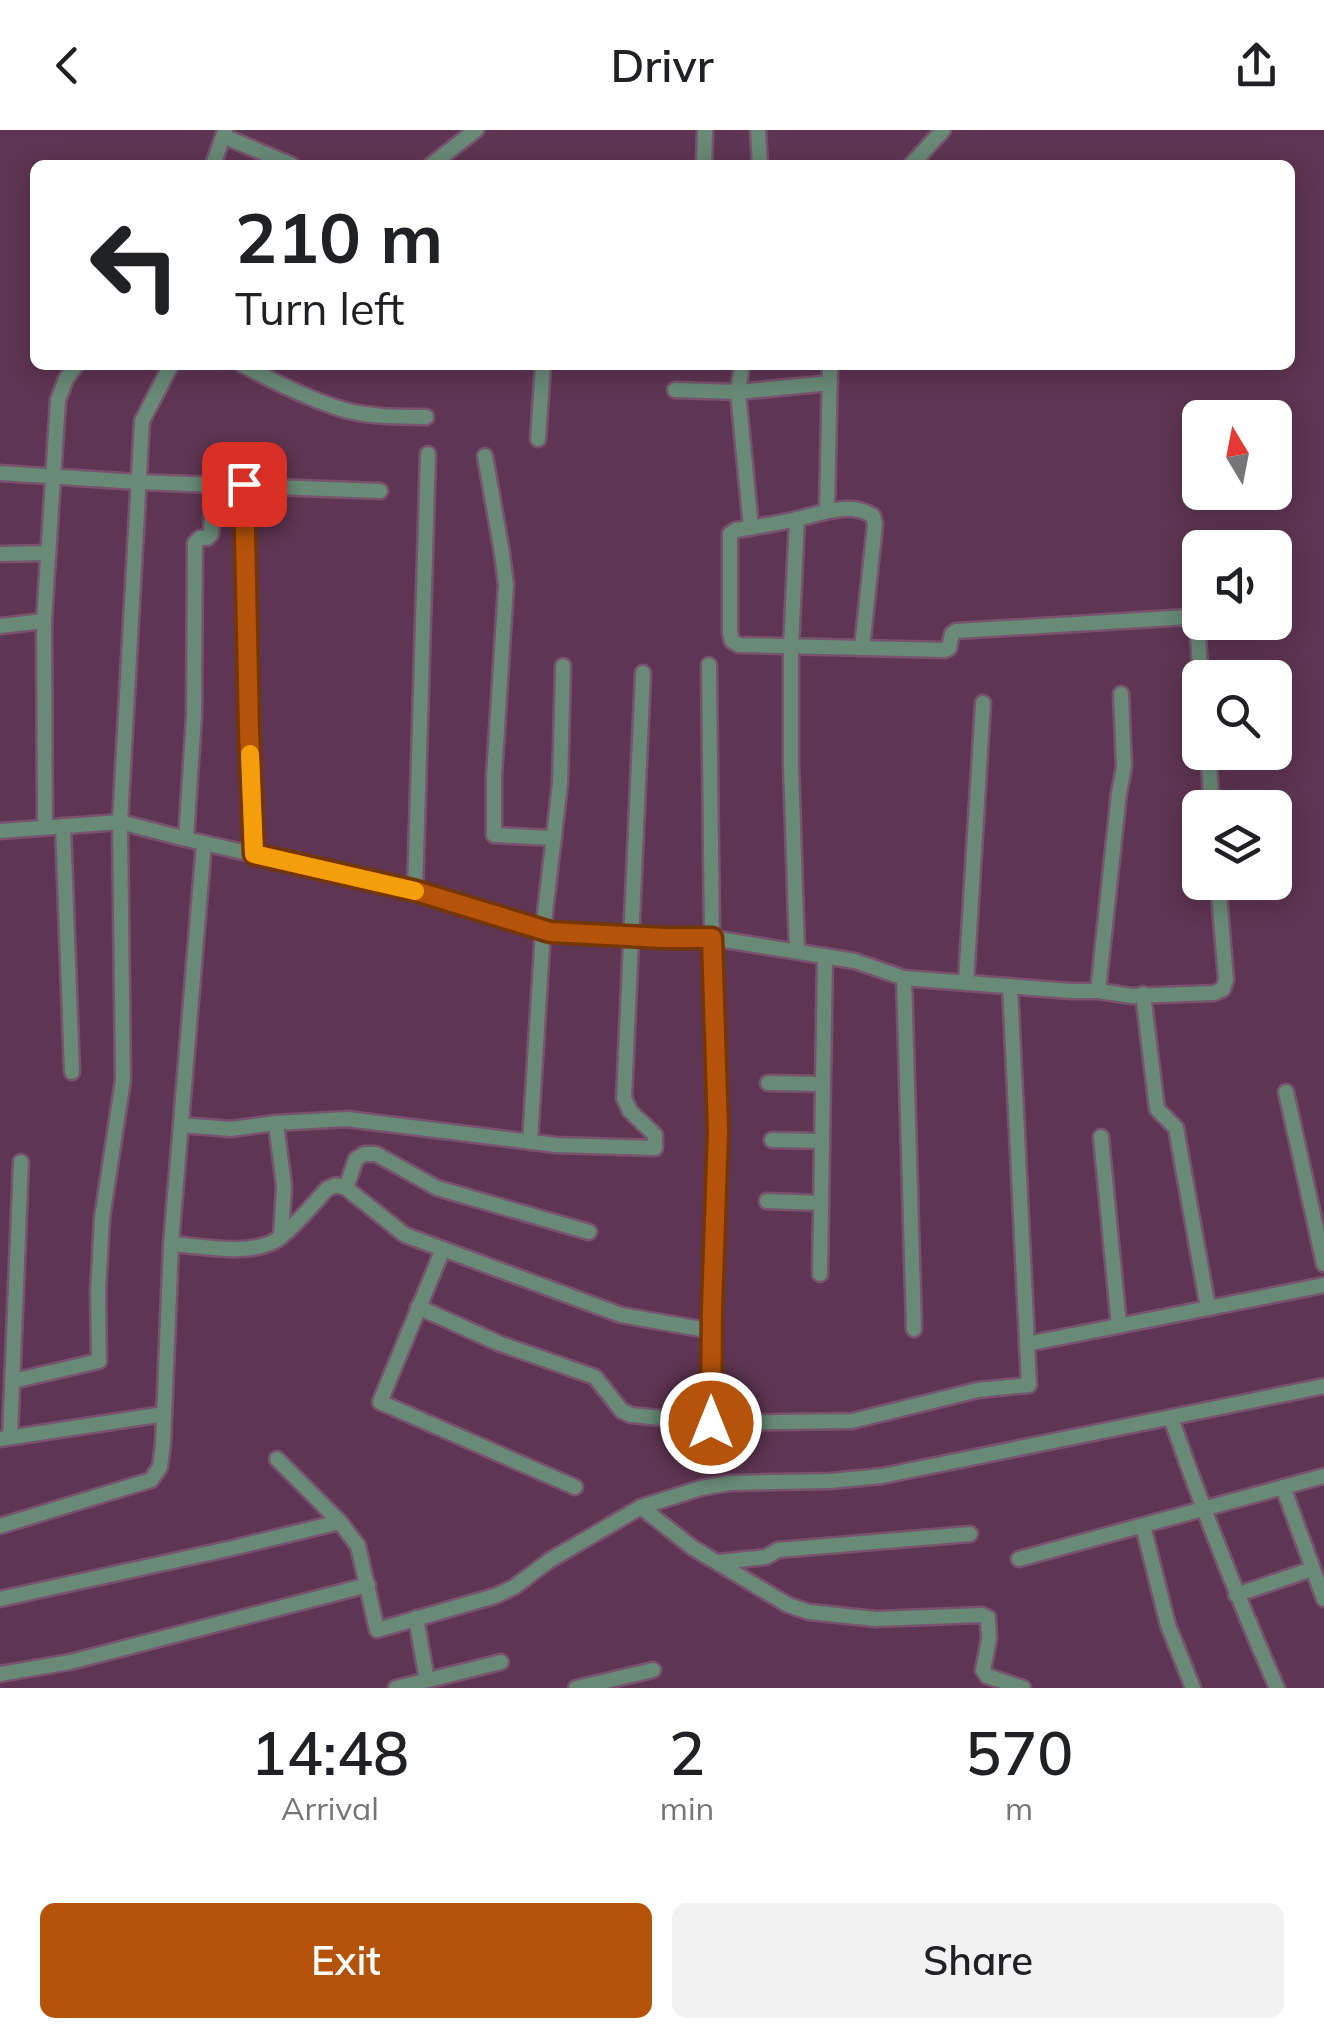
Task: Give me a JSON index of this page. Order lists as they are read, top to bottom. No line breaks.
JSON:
{"north":"top","page":{"header":"Drivr","turn":["210 m","Turn left"],"eta":["14:48","Arrival","2","min","570","m"],"buttons":["Exit","Share"]}}
